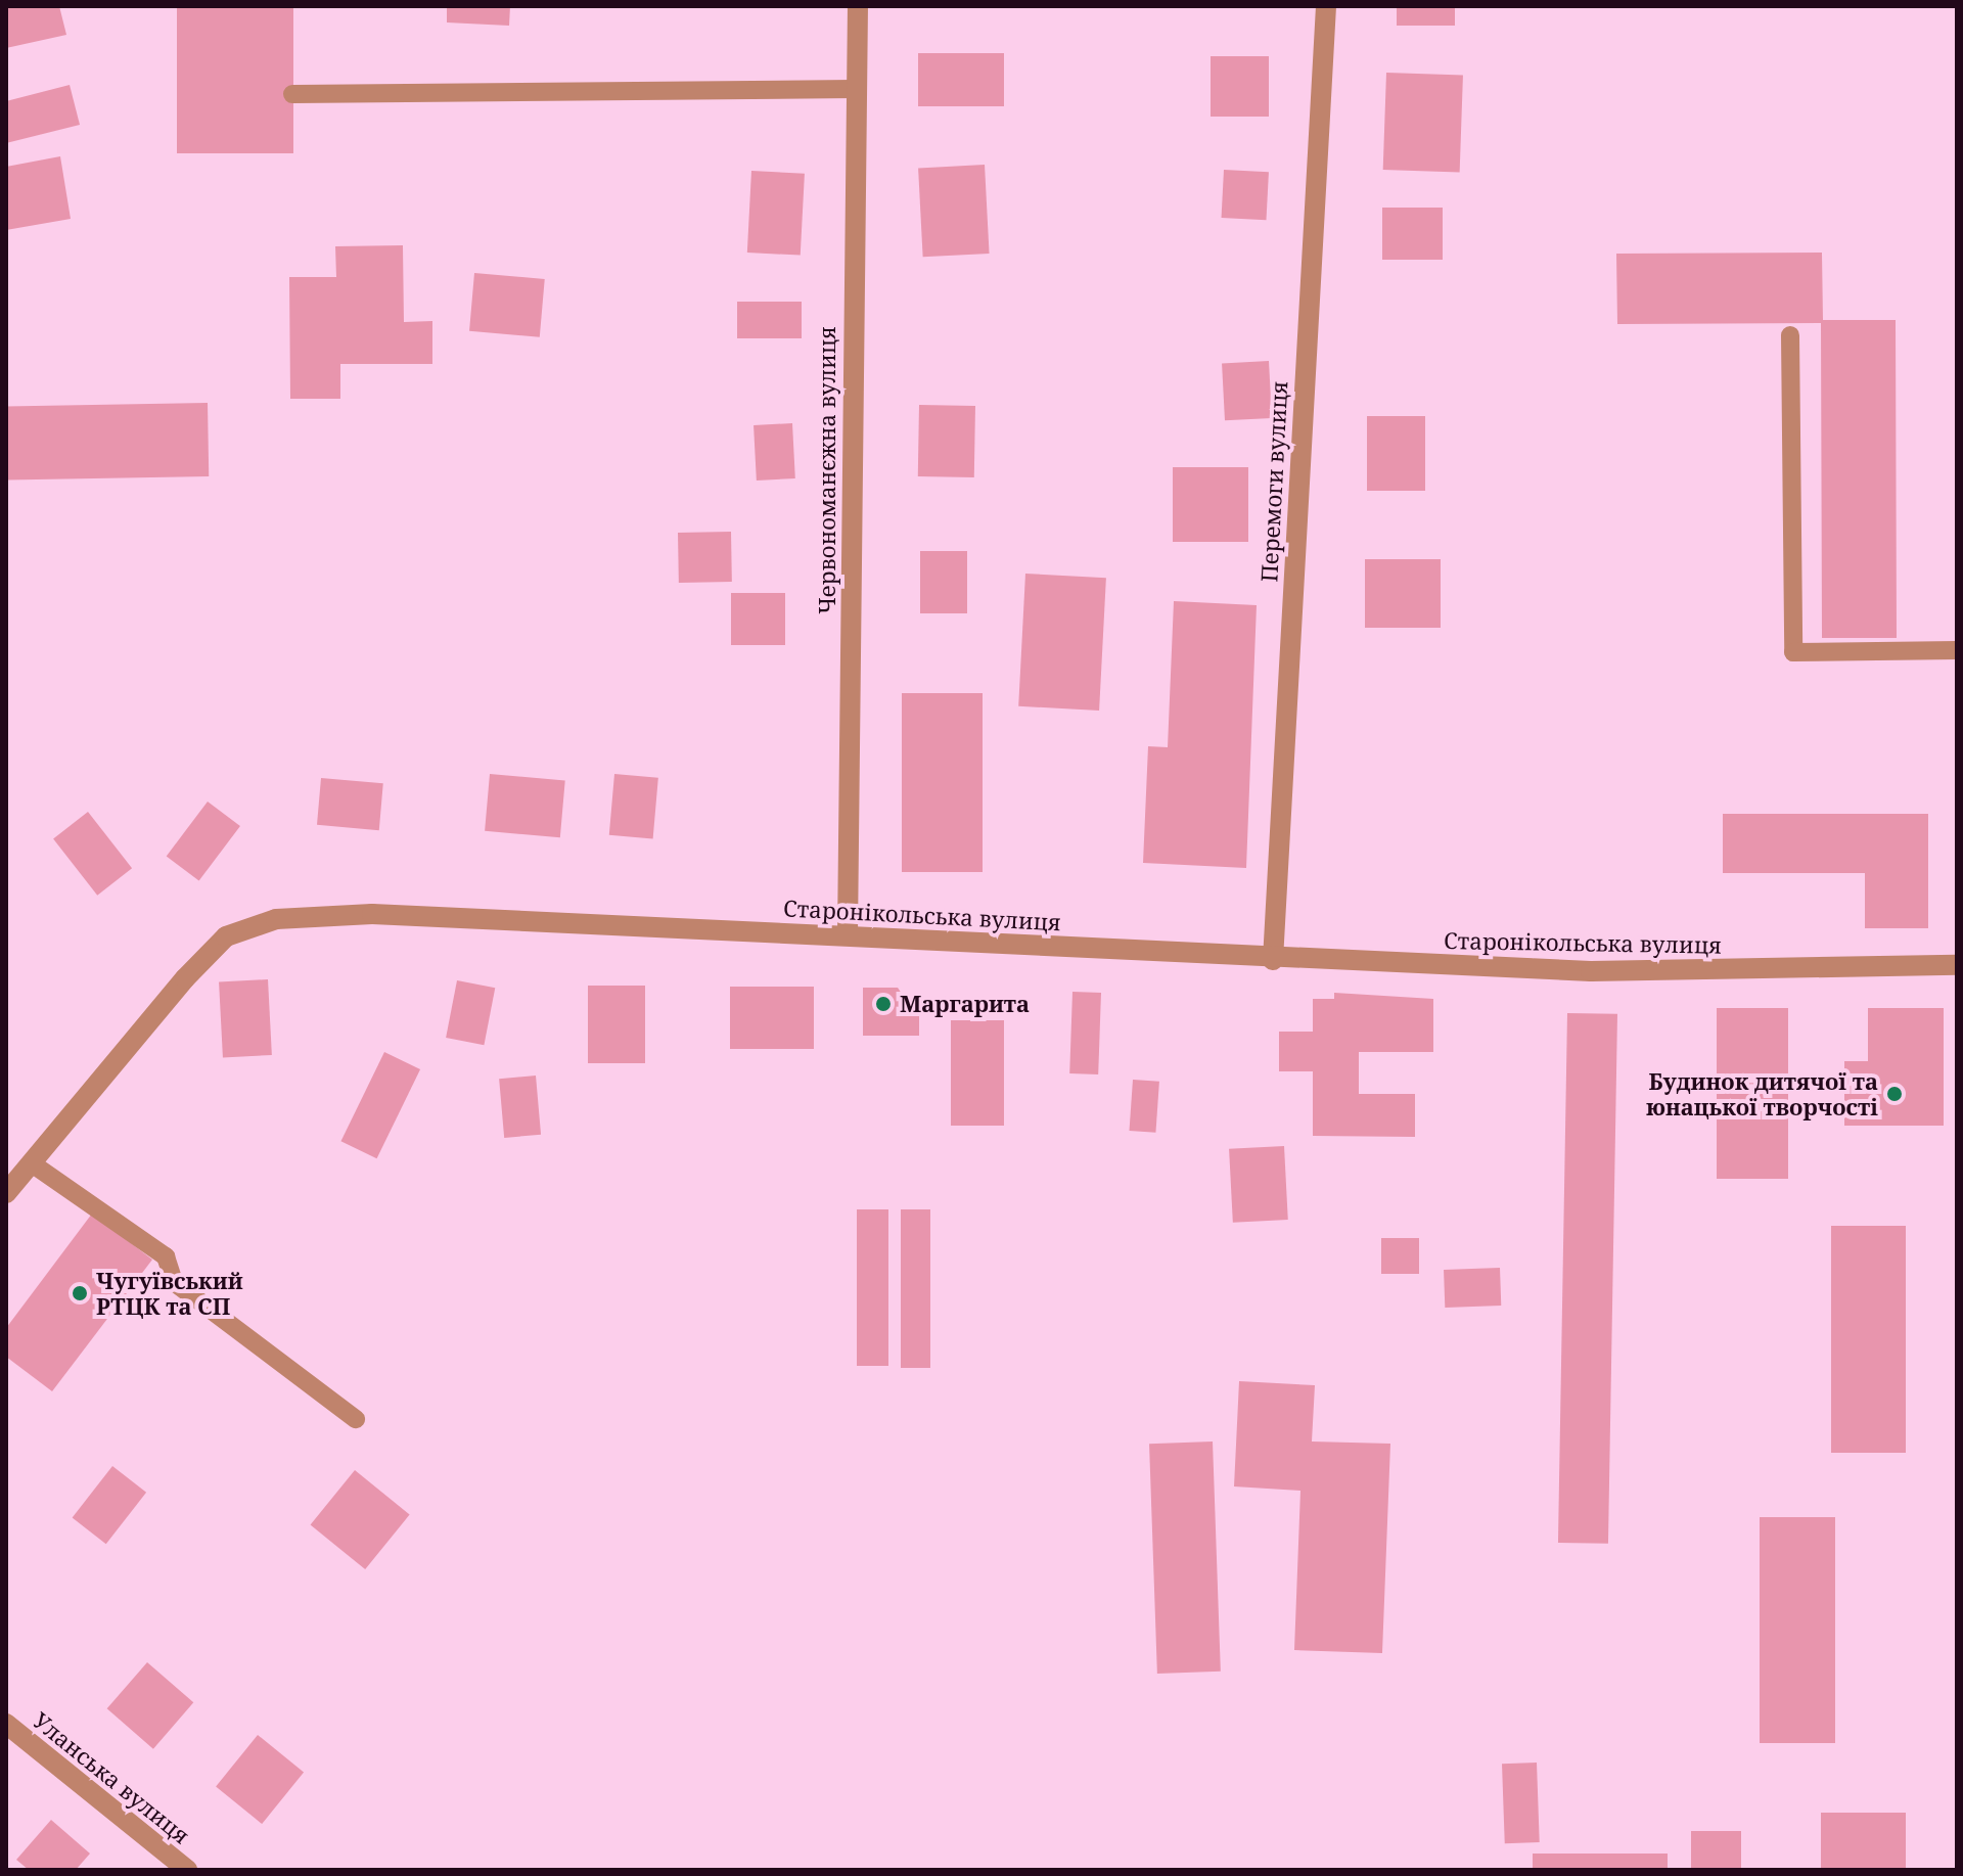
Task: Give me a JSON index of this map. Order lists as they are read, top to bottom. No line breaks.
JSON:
{"streets":{"street":["Червономанєжна вулиця","Перемоги вулиця","Старонікольська вулиця","Уланська вулиця"]},"crossings":[["Червономанєжна вулиця","Старонікольська вулиця"],["Перемоги вулиця","Старонікольська вулиця"]],"places":["Маргарита","Будинок дитячої та юнацької творчості","Чугуївський РТЦК та СП"]}
